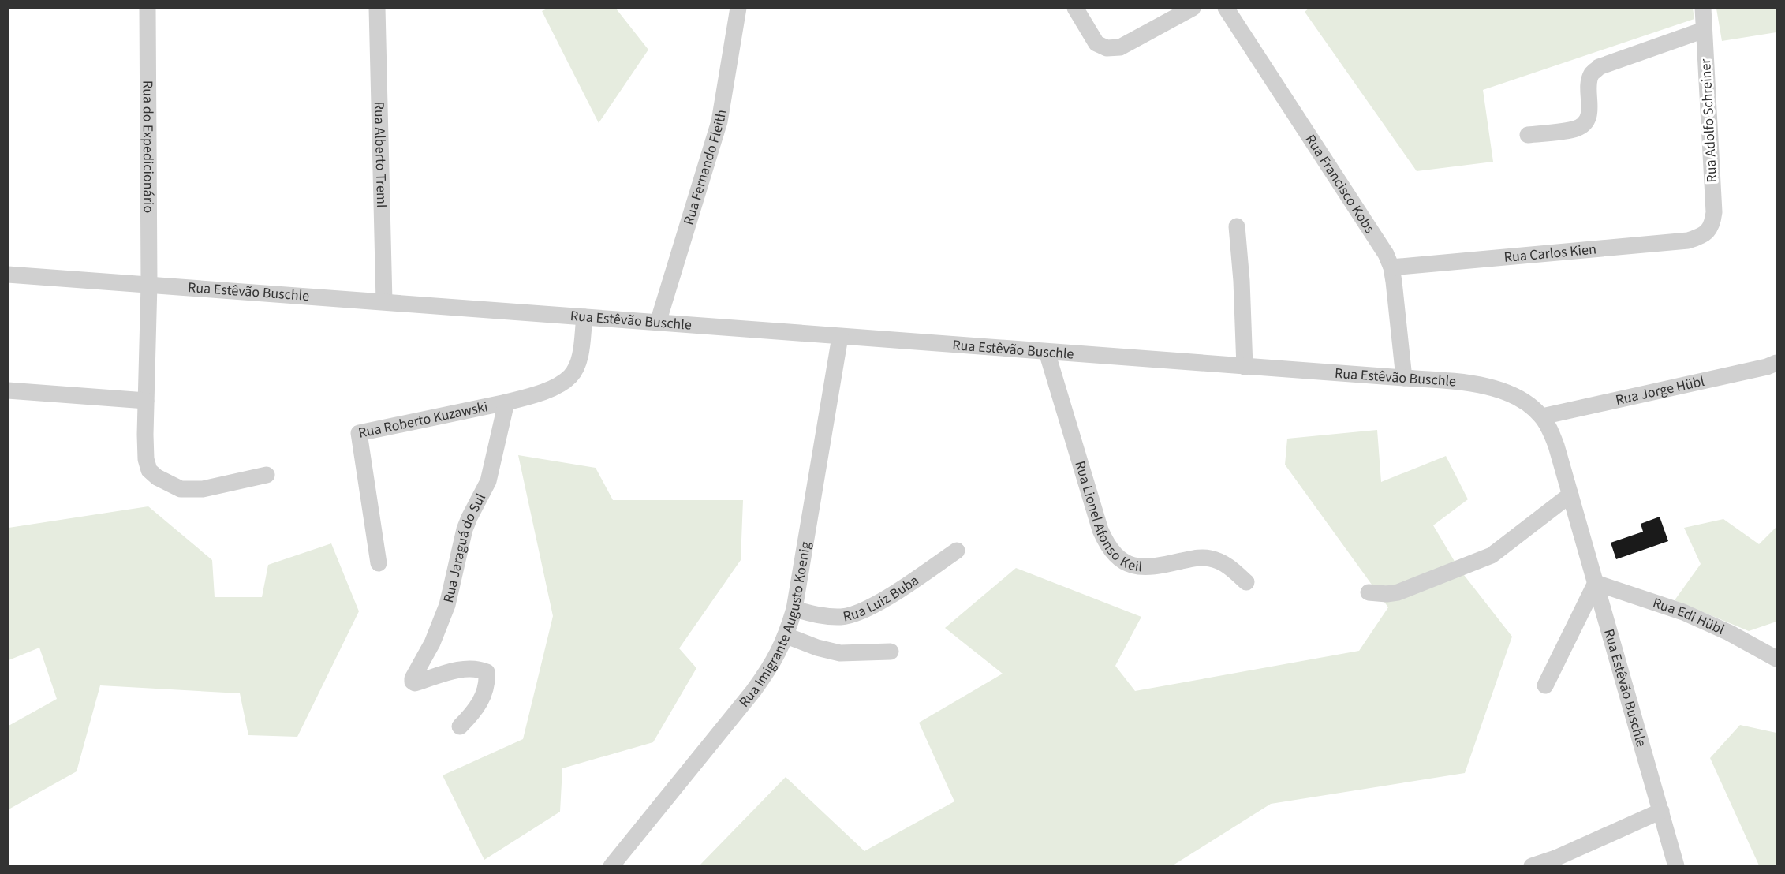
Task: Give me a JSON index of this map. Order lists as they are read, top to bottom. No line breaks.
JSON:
{"streets":{"street":["Rua Adolfo Schreiner","Rua do Expedicionário","Rua Alberto Treml","Rua Fernando Fleith","Rua Francisco Kobs","Rua Carlos Kien","Rua Estêvão Buschle","Rua Jorge Hübl","Rua Roberto Kuzawski","Rua Lionel Afonso Keil","Rua Jaraguá do Sul","Rua Luiz Buba","Rua Edi Hübl","Rua Imigrante Augusto Koenig"]},"crossings":[["Rua Adolfo Schreiner","Rua Carlos Kien"],["Rua do Expedicionário","Rua Estêvão Buschle"],["Rua Alberto Treml","Rua Estêvão Buschle"],["Rua Fernando Fleith","Rua Estêvão Buschle"],["Rua Francisco Kobs","Rua Carlos Kien"],["Rua Francisco Kobs","Rua Estêvão Buschle"],["Rua Estêvão Buschle","Rua Jorge Hübl"],["Rua Estêvão Buschle","Rua Lionel Afonso Keil"],["Rua Estêvão Buschle","Rua Edi Hübl"],["Rua Estêvão Buschle","Rua Imigrante Augusto Koenig"],["Rua Roberto Kuzawski","Rua Jaraguá do Sul"],["Rua Luiz Buba","Rua Imigrante Augusto Koenig"]]}
